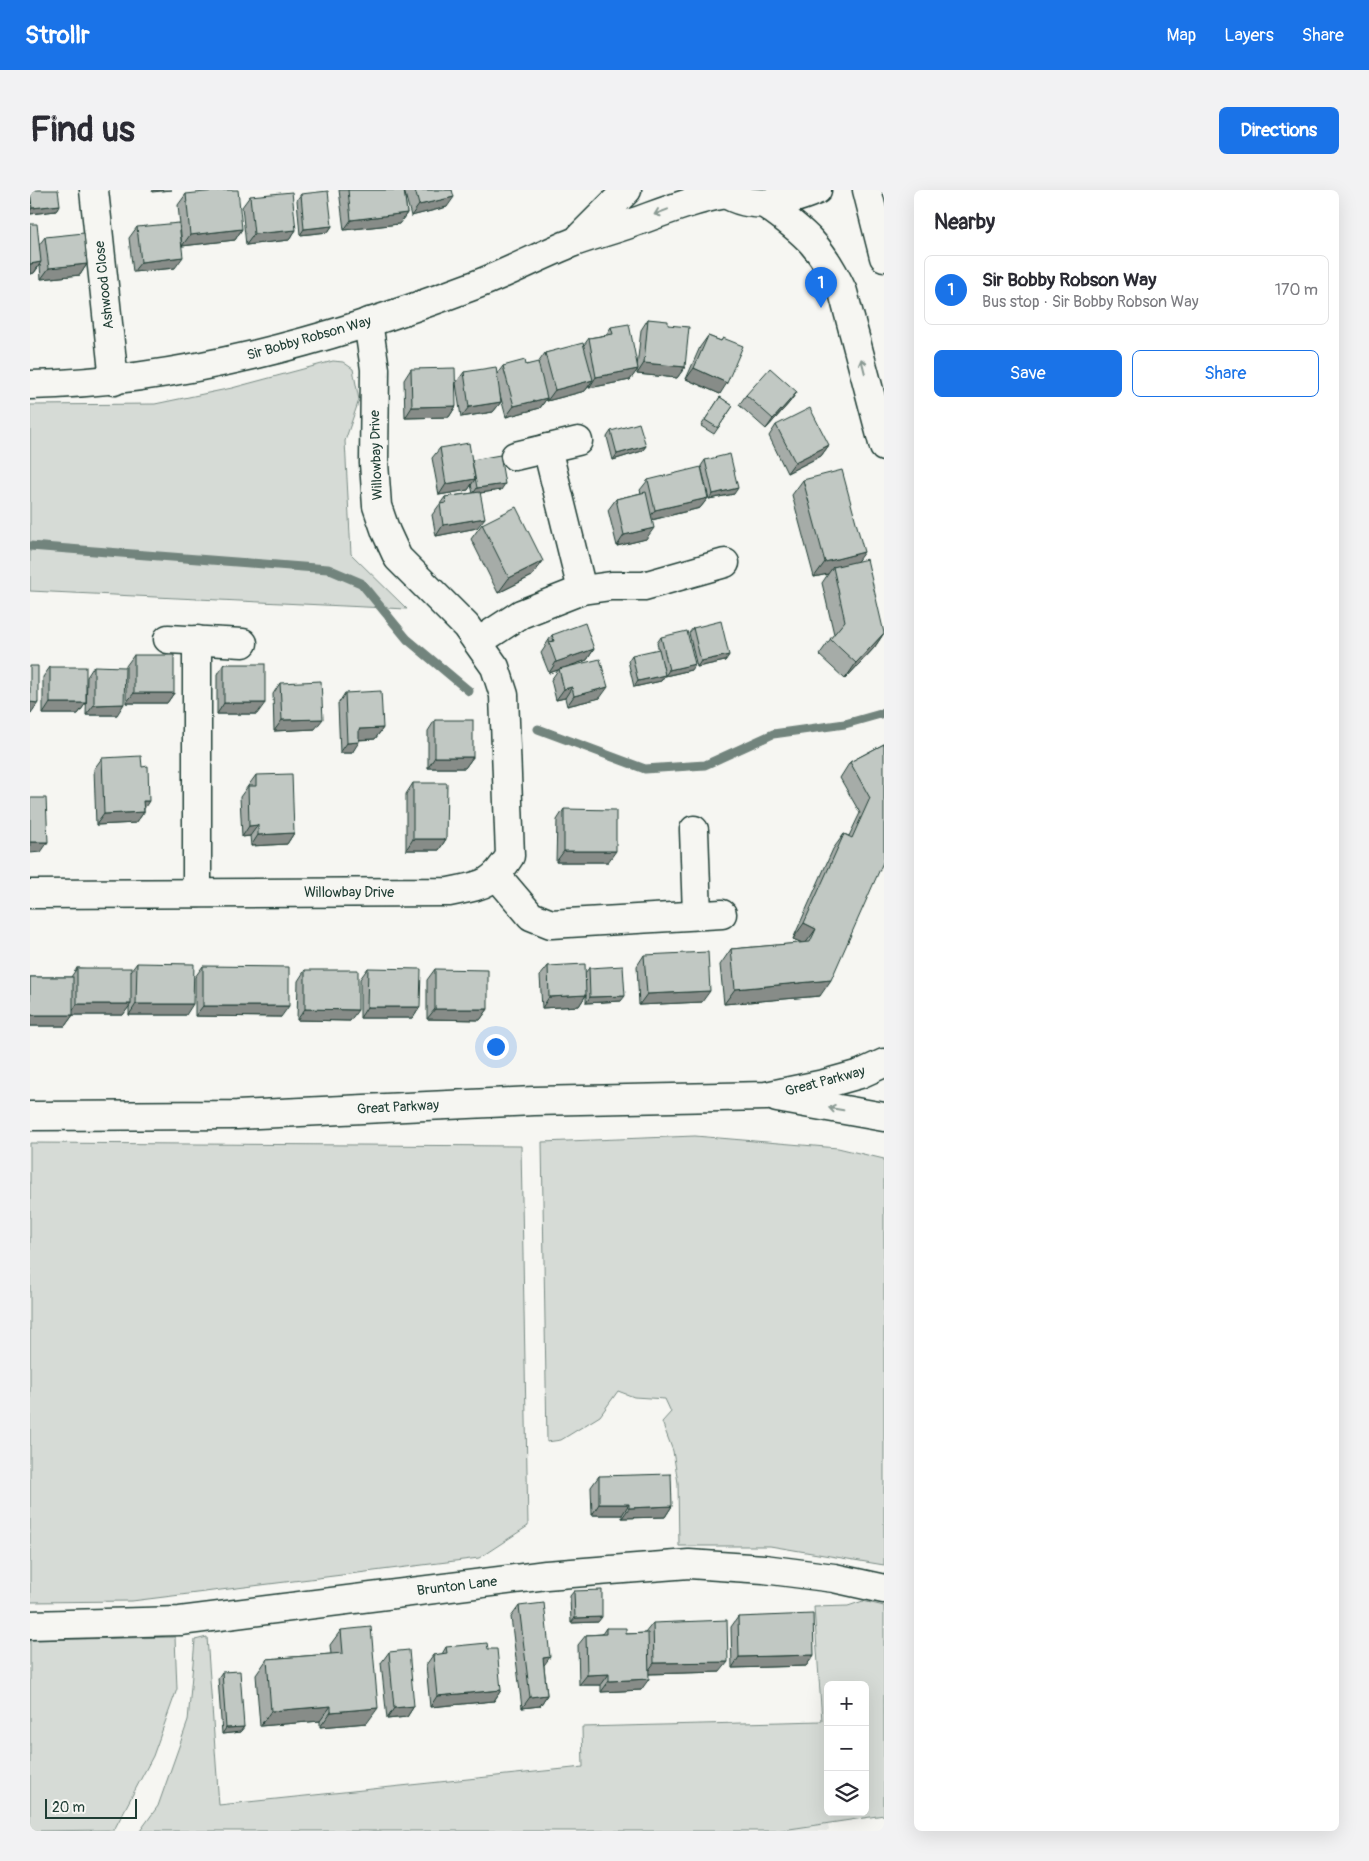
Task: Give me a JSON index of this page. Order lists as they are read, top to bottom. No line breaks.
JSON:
{"streets":{"street":["Ashwood Close","Sir Bobby Robson Way","Willowbay Drive","Great Parkway","Brunton Lane"]},"crossings":[["Ashwood Close","Sir Bobby Robson Way"],["Sir Bobby Robson Way","Willowbay Drive"]],"scale_bar":"20 m","page":{"header":"Strollr","nav":["Map","Layers","Share"],"buttons":["Directions",["Save","Share"]],"title":"Find us","heading":"Nearby","list":[{"mark":"1","name":"Sir Bobby Robson Way","note":"Bus stop · Sir Bobby Robson Way","value":"170 m"}],"pins":"1","map_buttons":["+","−"],"scale":"20 m"}}
